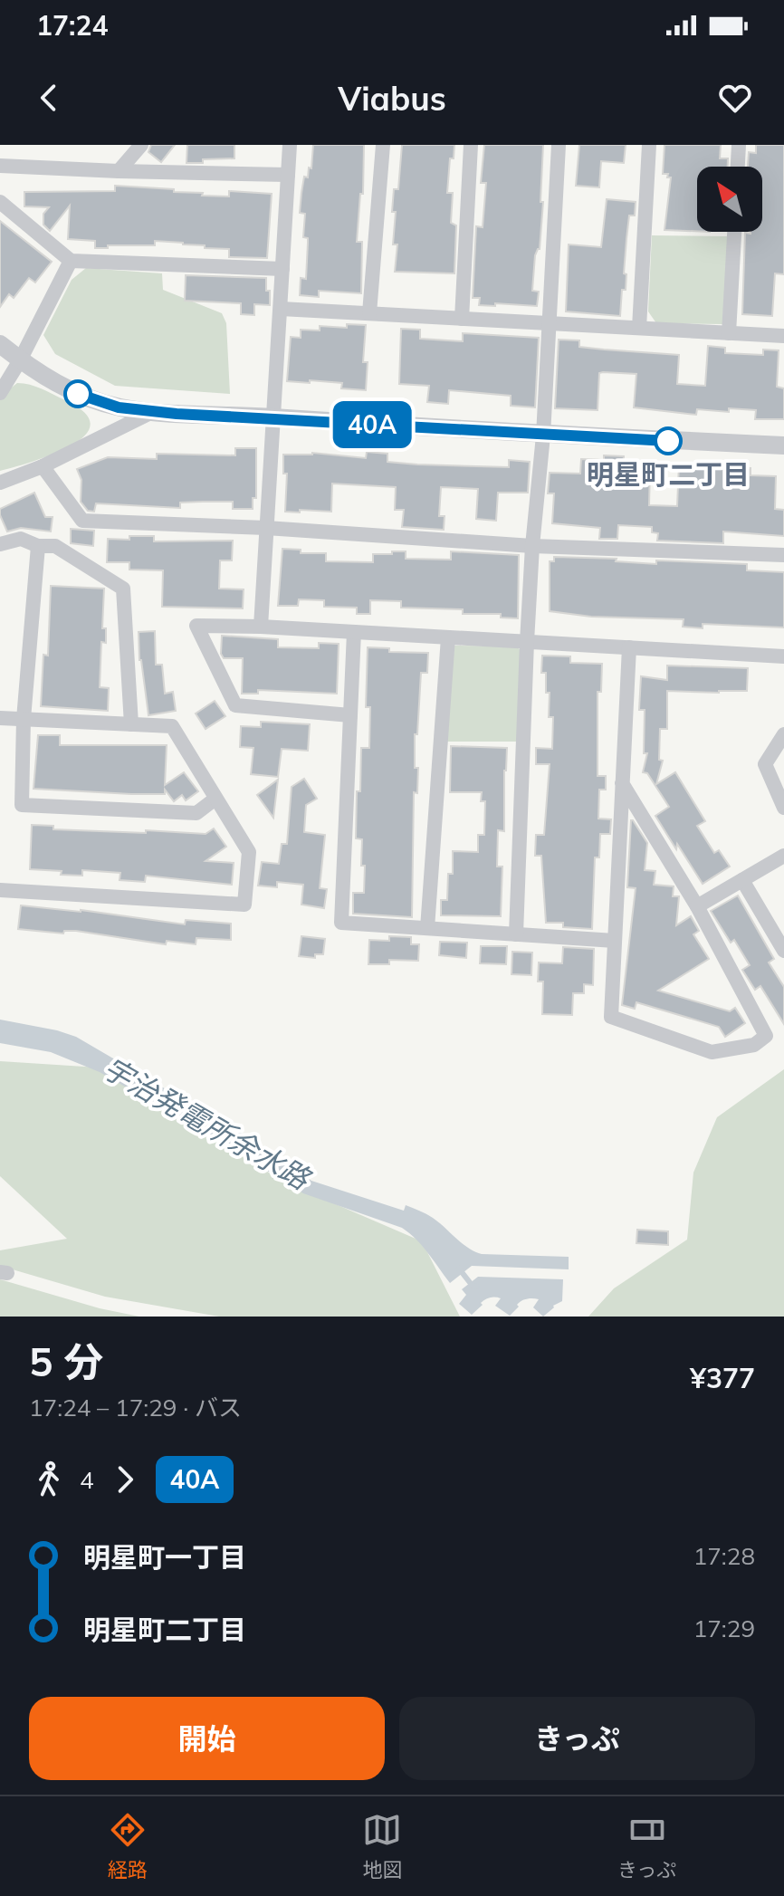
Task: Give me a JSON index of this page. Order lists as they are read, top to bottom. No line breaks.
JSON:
{"water":["宇治発電所余水路"],"places":["明星町二丁目"],"lines":["bus line 40A"],"north":"top left","page":{"status":"17:24","header":"Viabus","on_map":"40A","heading":["5 分","17:24 – 17:29 · バス","¥377"],"legs":["4","40A"],"list":[{"name":"明星町一丁目","value":"17:28"},{"name":"明星町二丁目","value":"17:29"}],"buttons":["開始","きっぷ"],"tabs":["経路","地図","きっぷ"]}}
